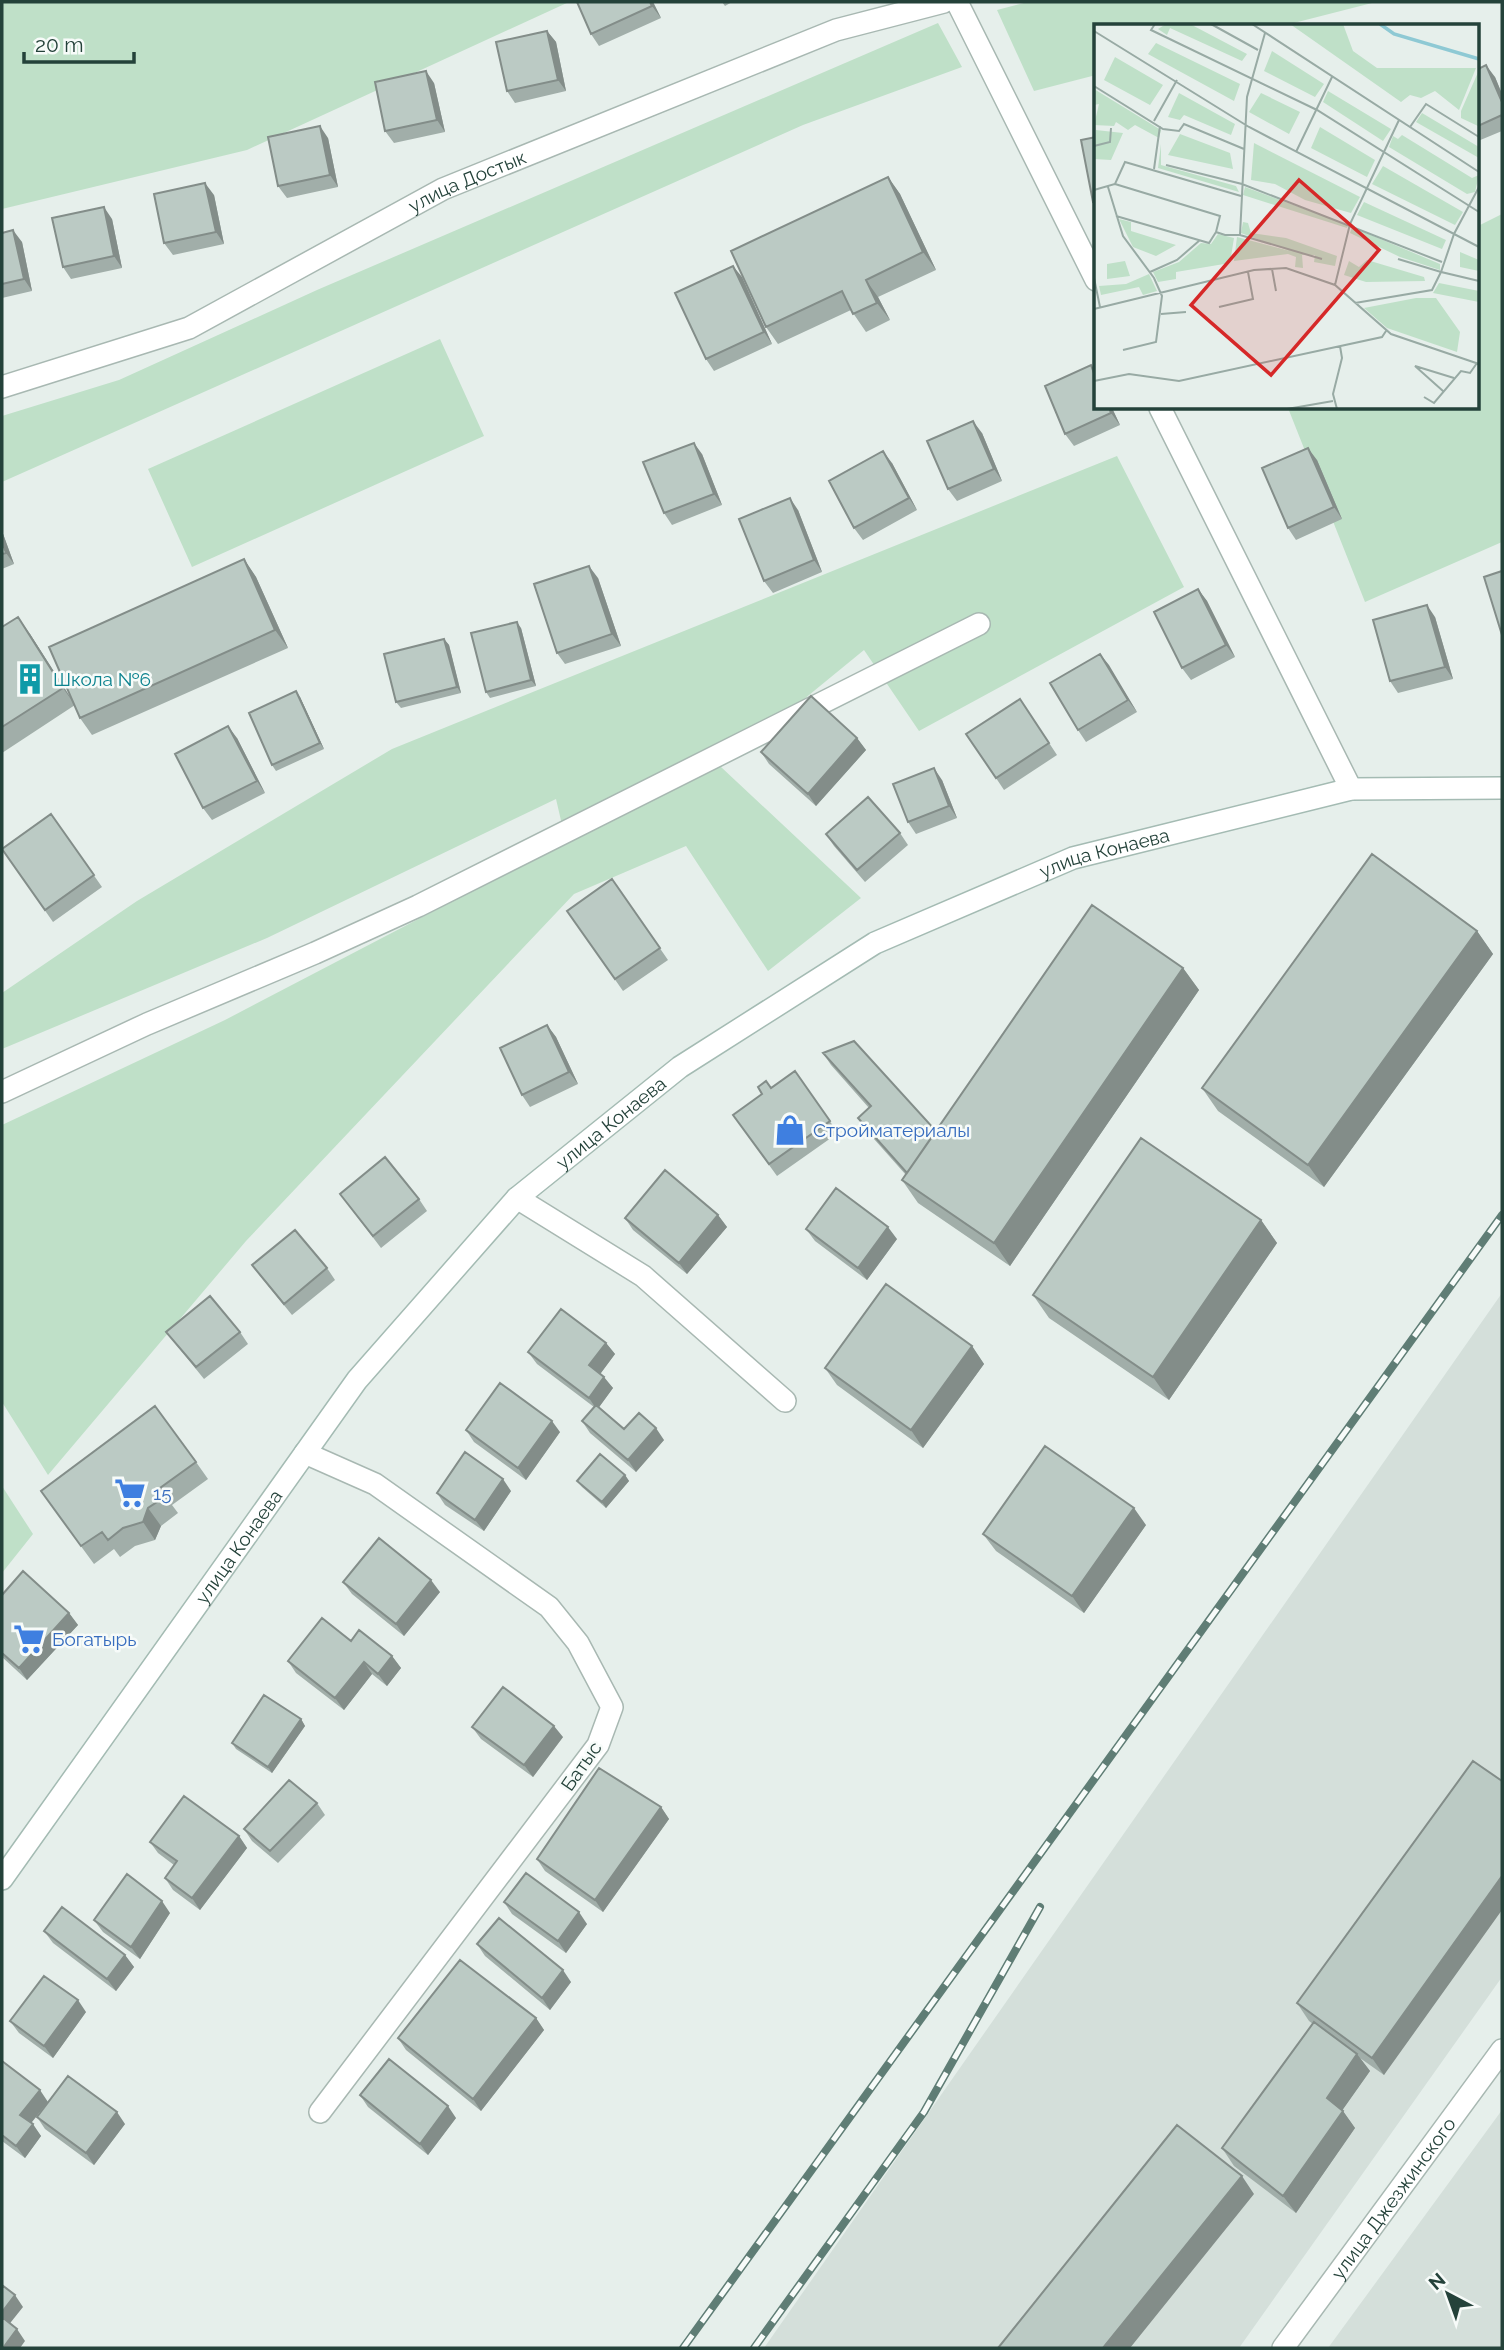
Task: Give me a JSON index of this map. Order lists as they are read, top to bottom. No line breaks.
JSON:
{"streets":{"street":["улица Достык","улица Конаева","Батыс","улица Джезжинского"]},"crossings":[["улица Конаева","Батыс"]],"places":{"building":["Школа №6"],"shop":["Стройматериалы"],"supermarket":["15","Богатырь"]},"scale_bar":"20 m","north":"top left"}
